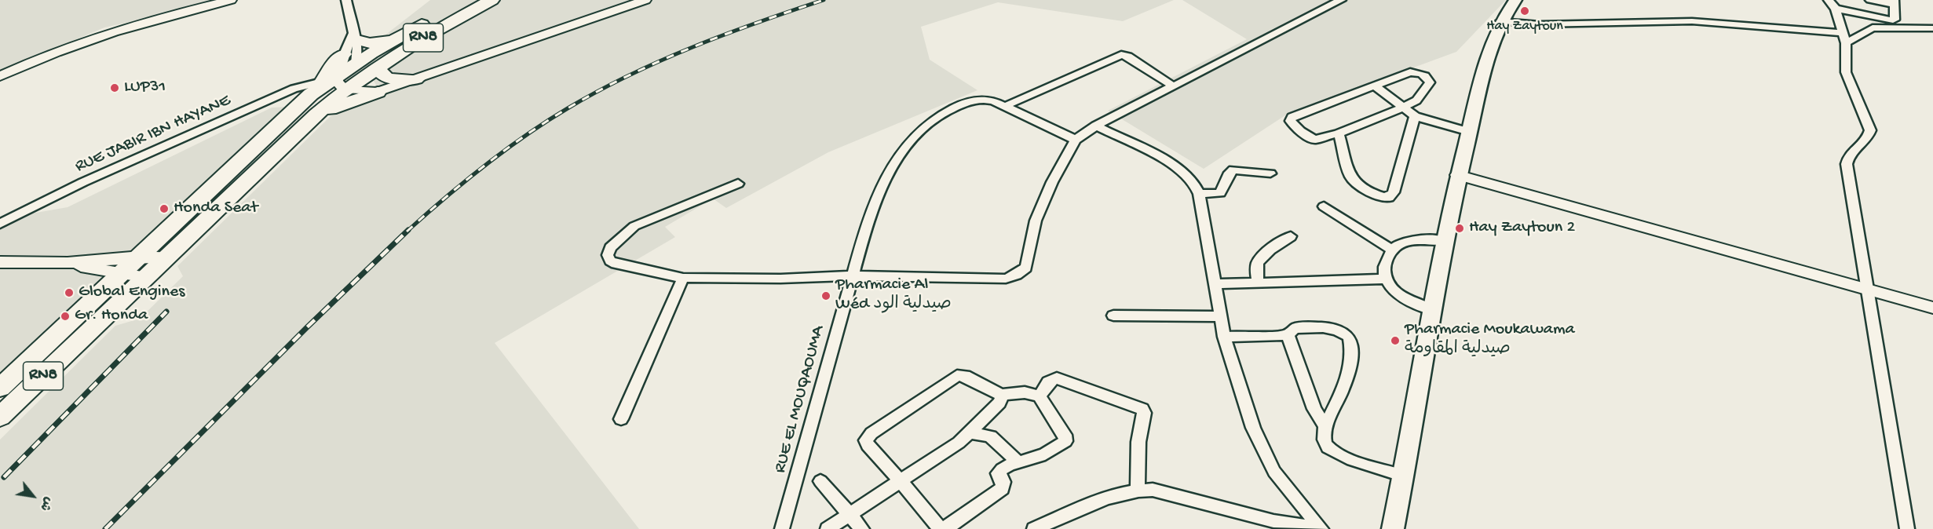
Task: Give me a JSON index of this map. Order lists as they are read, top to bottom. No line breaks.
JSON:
{"streets":{"main road":["RN8"],"street":["RUE JABIR IBN HAYANE","RUE EL MOUQAOUMA"]},"crossings":[["RN8","RUE JABIR IBN HAYANE"]],"places":["Hay Zaytoun","LUP31","Honda Seat","Hay Zaytoun 2","Global Engines","Pharmacie Al Wéd صيدلية الود","Gr. Honda","Pharmacie Moukawama صيدلية المقاومة"],"north":"bottom right"}
